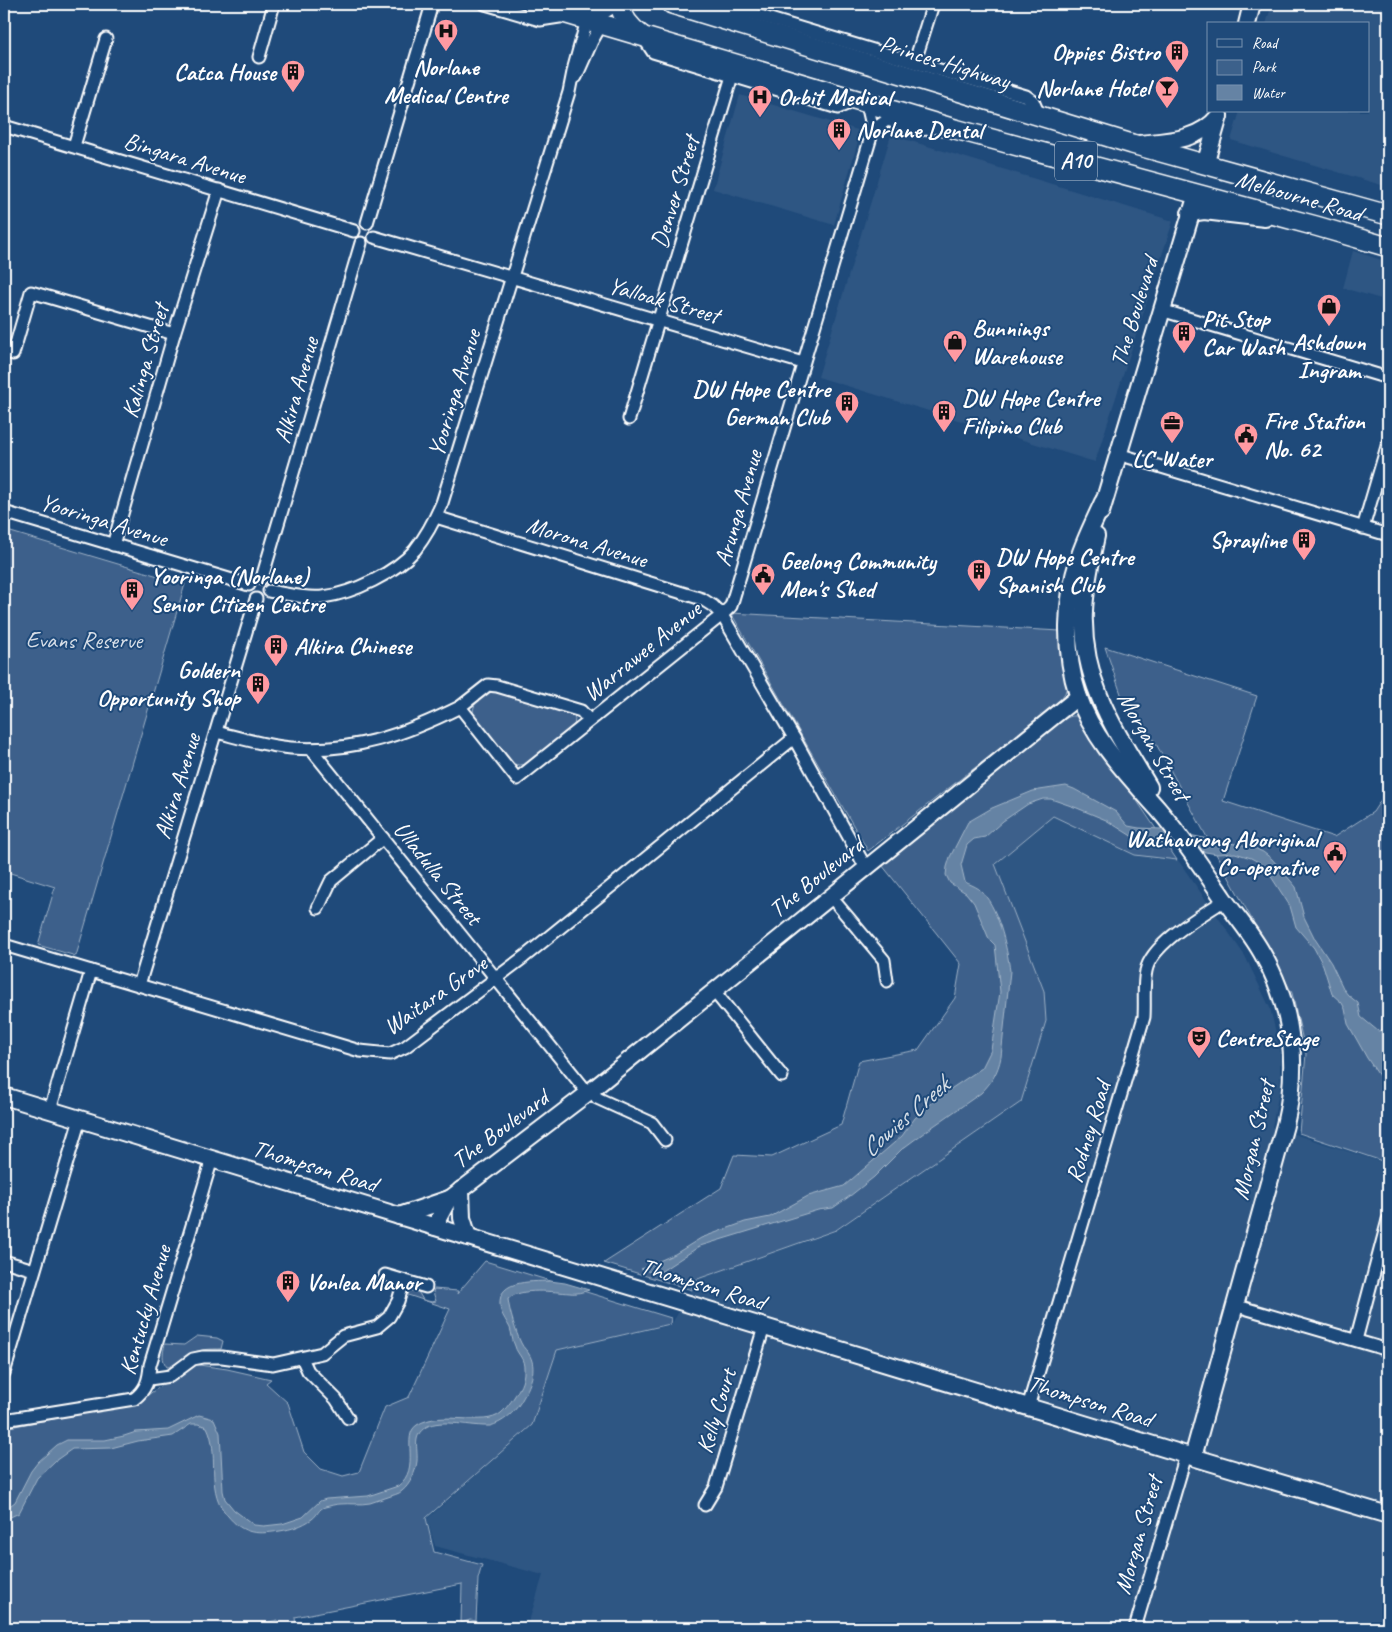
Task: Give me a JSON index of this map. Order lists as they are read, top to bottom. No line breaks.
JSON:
{"streets":{"highway":["Princes Highway","A10","Melbourne Road","The Boulevard"],"main road":["Morgan Street","Thompson Road"],"street":["Bingara Avenue","Denver Street","Yalloak Street","Kalinga Street","Alkira Avenue","Yooringa Avenue","Arunga Avenue","Morona Avenue","Warrawee Avenue","Ulladulla Street","Waitara Grove","Rodney Road","Kentucky Avenue","Kelly Court"]},"crossings":[["Princes Highway","Melbourne Road"],["Princes Highway","The Boulevard"],["Bingara Avenue","Kalinga Street"],["Bingara Avenue","Alkira Avenue"],["A10","Melbourne Road"],["A10","The Boulevard"],["A10","Yooringa Avenue"],["Denver Street","Yalloak Street"],["Melbourne Road","The Boulevard"],["Yalloak Street","Yooringa Avenue"],["Yalloak Street","Arunga Avenue"],["The Boulevard","Morgan Street"],["The Boulevard","Ulladulla Street"],["The Boulevard","Thompson Road"],["Kalinga Street","Yooringa Avenue"],["Alkira Avenue","Yooringa Avenue"],["Alkira Avenue","Warrawee Avenue"],["Alkira Avenue","Waitara Grove"],["Yooringa Avenue","Morona Avenue"],["Arunga Avenue","Morona Avenue"],["Arunga Avenue","Warrawee Avenue"],["Morona Avenue","Warrawee Avenue"],["Warrawee Avenue","Ulladulla Street"],["Morgan Street","Rodney Road"],["Morgan Street","Thompson Road"],["Ulladulla Street","Waitara Grove"],["Rodney Road","Thompson Road"],["Thompson Road","Kentucky Avenue"],["Thompson Road","Kelly Court"]],"water":["Cowies Creek"],"parks":["Evans Reserve"],"places":{"hospital":["Norlane Medical Centre","Orbit Medical"],"building":["Oppies Bistro","Catca House","Norlane Dental","Pit Stop Car Wash","DW Hope Centre German Club","DW Hope Centre Filipino Club","Sprayline","DW Hope Centre Spanish Club","Yooringa (Norlane) Senior Citizen Centre","Alkira Chinese","Goldern Opportunity Shop","Vonlea Manor"],"bar":["Norlane Hotel"],"shop":["Ashdown Ingram","Bunnings Warehouse"],"office":["LC Water"],"public building":["Fire Station No. 62","Geelong Community Men's Shed","Wathaurong Aboriginal Co-operative"],"theatre":["CentreStage"]},"legend":["Road","Park","Water"]}
